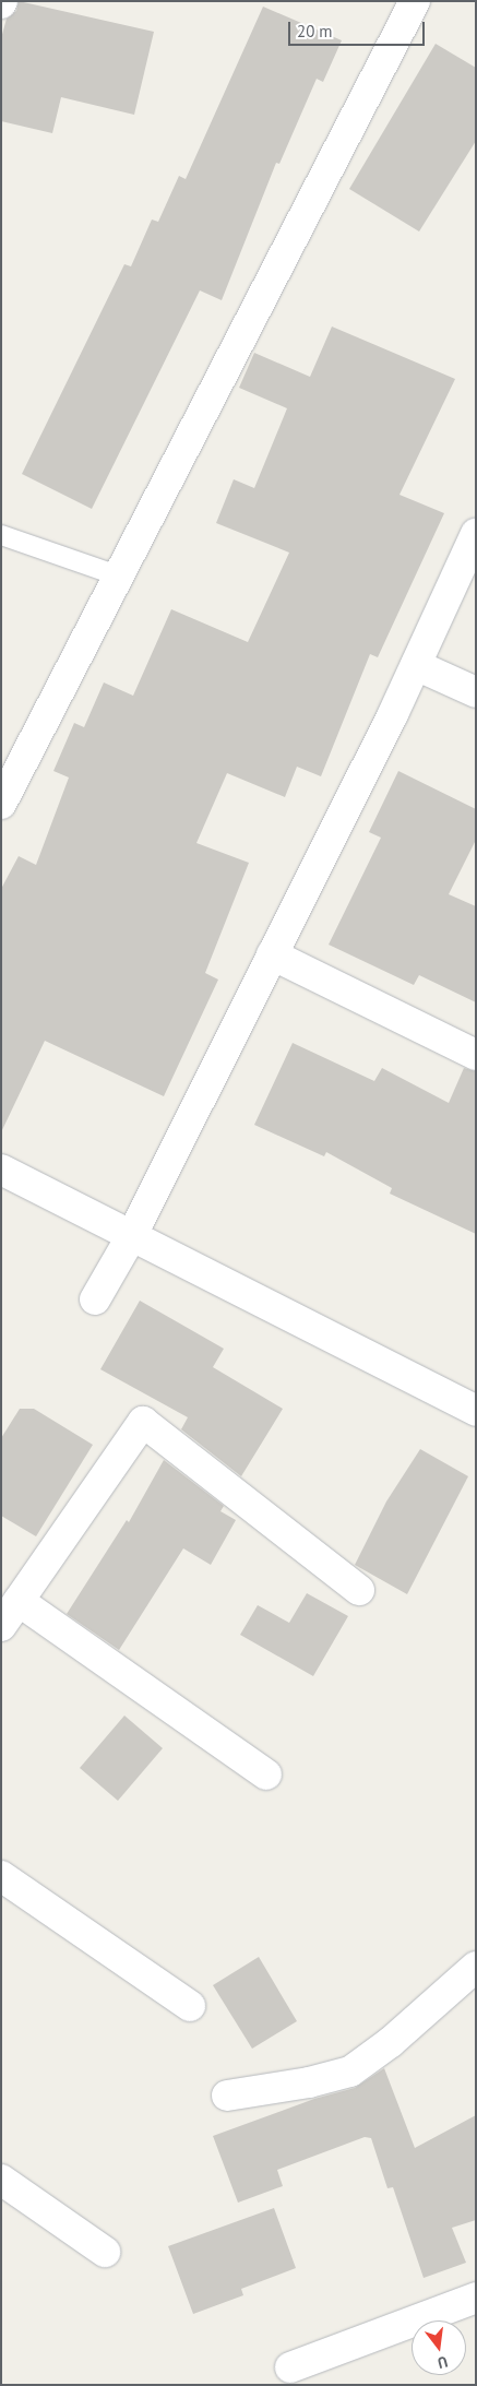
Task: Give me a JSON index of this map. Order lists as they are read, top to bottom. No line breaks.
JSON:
{"scale_bar":"20 m","north":"bottom"}
